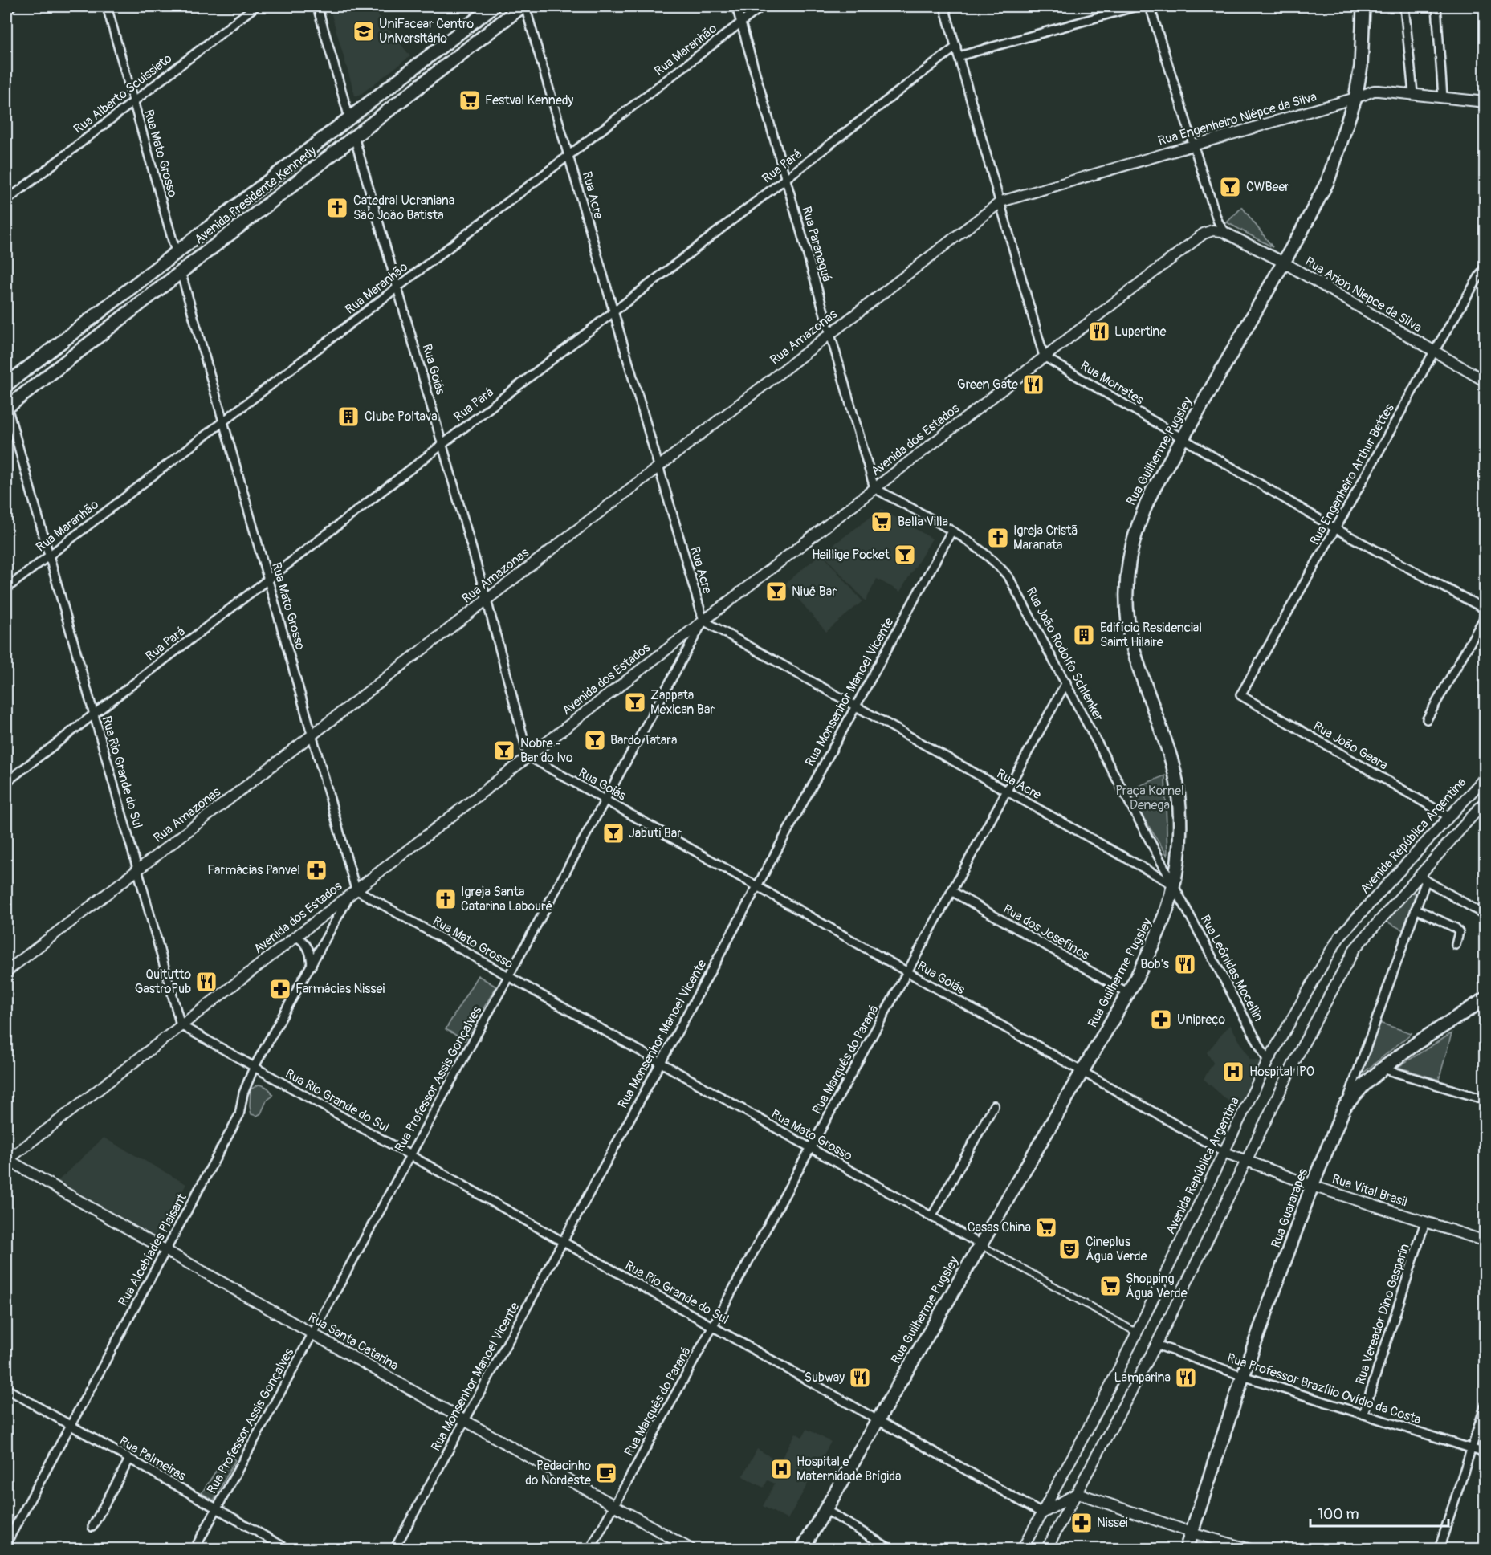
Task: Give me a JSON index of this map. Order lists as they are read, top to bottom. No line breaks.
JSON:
{"streets":{"main road":["Avenida Presidente Kennedy","Rua Guilherme Pugsley","Rua Guararapes"],"street":["Rua Maranhão","Rua Alberto Scuissiato","Rua Engenheiro Niépce da Silva","Rua Mato Grosso","Rua Pará","Rua Acre","Rua Paranaguá","Rua Arion Niepce da Silva","Rua Amazonas","Rua Goiás","Rua Morretes","Avenida dos Estados","Rua Engenheiro Arthur Bettes","Rua João Rodolfo Schlenker","Rua Monsenhor Manoel Vicente","Rua João Geara","Rua Rio Grande do Sul","Avenida República Argentina","Rua dos Josefinos","Rua Leônidas Mocellin","Rua Marquês do Paraná","Rua Professor Assis Gonçalves","Rua Vital Brasil","Rua Alcebíades Plaisant","Rua Vereador Dino Gasparin","Rua Santa Catarina","Rua Professor Brazílio Ovídio da Costa","Rua Palmeiras"]},"crossings":[["Rua Maranhão","Rua Mato Grosso"],["Rua Maranhão","Rua Acre"],["Rua Maranhão","Rua Paranaguá"],["Rua Maranhão","Rua Goiás"],["Rua Maranhão","Rua Rio Grande do Sul"],["Rua Alberto Scuissiato","Rua Mato Grosso"],["Rua Engenheiro Niépce da Silva","Rua Amazonas"],["Rua Engenheiro Niépce da Silva","Rua Guilherme Pugsley"],["Rua Mato Grosso","Rua Pará"],["Rua Mato Grosso","Avenida Presidente Kennedy"],["Rua Mato Grosso","Rua Amazonas"],["Rua Mato Grosso","Avenida dos Estados"],["Rua Mato Grosso","Rua Guilherme Pugsley"],["Rua Mato Grosso","Rua Monsenhor Manoel Vicente"],["Rua Mato Grosso","Avenida República Argentina"],["Rua Mato Grosso","Rua Marquês do Paraná"],["Rua Mato Grosso","Rua Professor Assis Gonçalves"],["Rua Mato Grosso","Rua Alcebíades Plaisant"],["Rua Pará","Rua Acre"],["Rua Pará","Rua Paranaguá"],["Rua Pará","Rua Goiás"],["Rua Pará","Rua Rio Grande do Sul"],["Avenida Presidente Kennedy","Rua Acre"],["Avenida Presidente Kennedy","Rua Goiás"],["Avenida Presidente Kennedy","Rua Rio Grande do Sul"],["Rua Acre","Rua Amazonas"],["Rua Acre","Avenida dos Estados"],["Rua Acre","Rua Guilherme Pugsley"],["Rua Acre","Rua João Rodolfo Schlenker"],["Rua Acre","Rua Monsenhor Manoel Vicente"],["Rua Acre","Rua Leônidas Mocellin"],["Rua Acre","Rua Marquês do Paraná"],["Rua Acre","Rua Professor Assis Gonçalves"],["Rua Paranaguá","Rua Amazonas"],["Rua Paranaguá","Avenida dos Estados"],["Rua Paranaguá","Rua João Rodolfo Schlenker"],["Rua Arion Niepce da Silva","Avenida dos Estados"],["Rua Arion Niepce da Silva","Rua Guilherme Pugsley"],["Rua Arion Niepce da Silva","Rua Engenheiro Arthur Bettes"],["Rua Amazonas","Rua Goiás"],["Rua Amazonas","Rua Rio Grande do Sul"],["Rua Goiás","Avenida dos Estados"],["Rua Goiás","Rua Guilherme Pugsley"],["Rua Goiás","Rua Monsenhor Manoel Vicente"],["Rua Goiás","Avenida República Argentina"],["Rua Goiás","Rua Marquês do Paraná"],["Rua Goiás","Rua Professor Assis Gonçalves"],["Rua Goiás","Rua Vital Brasil"],["Rua Morretes","Avenida dos Estados"],["Rua Morretes","Rua Guilherme Pugsley"],["Rua Morretes","Rua Engenheiro Arthur Bettes"],["Avenida dos Estados","Rua João Rodolfo Schlenker"],["Avenida dos Estados","Rua Rio Grande do Sul"],["Avenida dos Estados","Rua Professor Assis Gonçalves"],["Avenida dos Estados","Rua Alcebíades Plaisant"],["Avenida dos Estados","Rua Santa Catarina"],["Rua Guilherme Pugsley","Rua João Rodolfo Schlenker"],["Rua Guilherme Pugsley","Rua Rio Grande do Sul"],["Rua Guilherme Pugsley","Rua dos Josefinos"],["Rua Guilherme Pugsley","Rua Leônidas Mocellin"],["Rua Engenheiro Arthur Bettes","Rua João Geara"],["Rua João Rodolfo Schlenker","Rua Monsenhor Manoel Vicente"],["Rua João Rodolfo Schlenker","Rua Leônidas Mocellin"],["Rua João Rodolfo Schlenker","Rua Marquês do Paraná"],["Rua Monsenhor Manoel Vicente","Rua Rio Grande do Sul"],["Rua Monsenhor Manoel Vicente","Rua Santa Catarina"],["Rua João Geara","Avenida República Argentina"],["Rua Rio Grande do Sul","Avenida República Argentina"],["Rua Rio Grande do Sul","Rua Marquês do Paraná"],["Rua Rio Grande do Sul","Rua Professor Assis Gonçalves"],["Rua Rio Grande do Sul","Rua Alcebíades Plaisant"],["Avenida República Argentina","Rua Leônidas Mocellin"],["Avenida República Argentina","Rua Vital Brasil"],["Rua dos Josefinos","Rua Marquês do Paraná"],["Rua Marquês do Paraná","Rua Santa Catarina"],["Rua Professor Assis Gonçalves","Rua Santa Catarina"],["Rua Professor Assis Gonçalves","Rua Palmeiras"],["Rua Vital Brasil","Rua Guararapes"],["Rua Vital Brasil","Rua Vereador Dino Gasparin"],["Rua Guararapes","Rua Professor Brazílio Ovídio da Costa"],["Rua Alcebíades Plaisant","Rua Santa Catarina"],["Rua Alcebíades Plaisant","Rua Palmeiras"],["Rua Vereador Dino Gasparin","Rua Professor Brazílio Ovídio da Costa"]],"parks":["Praça Kornel Denega"],"places":{"school or university":["UniFacear Centro Universitário"],"supermarket":["Festval Kennedy","Bella Villa","Casas China","Shopping Água Verde"],"bar":["CWBeer","Heillige Pocket","Niuê Bar","Zappata Mexican Bar","Bardo Tatara","Nobre - Bar do Ivo","Jabuti Bar"],"church":["Catedral Ucraniana São João Batista","Igreja Cristã Maranata","Igreja Santa Catarina Labouré"],"restaurant":["Lupertine","Green Gate","Bob's","Quitutto GastroPub","Subway","Lamparina"],"building":["Clube Poltava","Edifício Residencial Saint Hilaire"],"pharmacy":["Farmácias Panvel","Farmácias Nissei","Unipreço","Nissei"],"hospital":["Hospital IPO","Hospital e Maternidade Brígida"],"theatre":["Cineplus Água Verde"],"cafe":["Pedacinho do Nordeste"]},"scale_bar":"100 m"}
